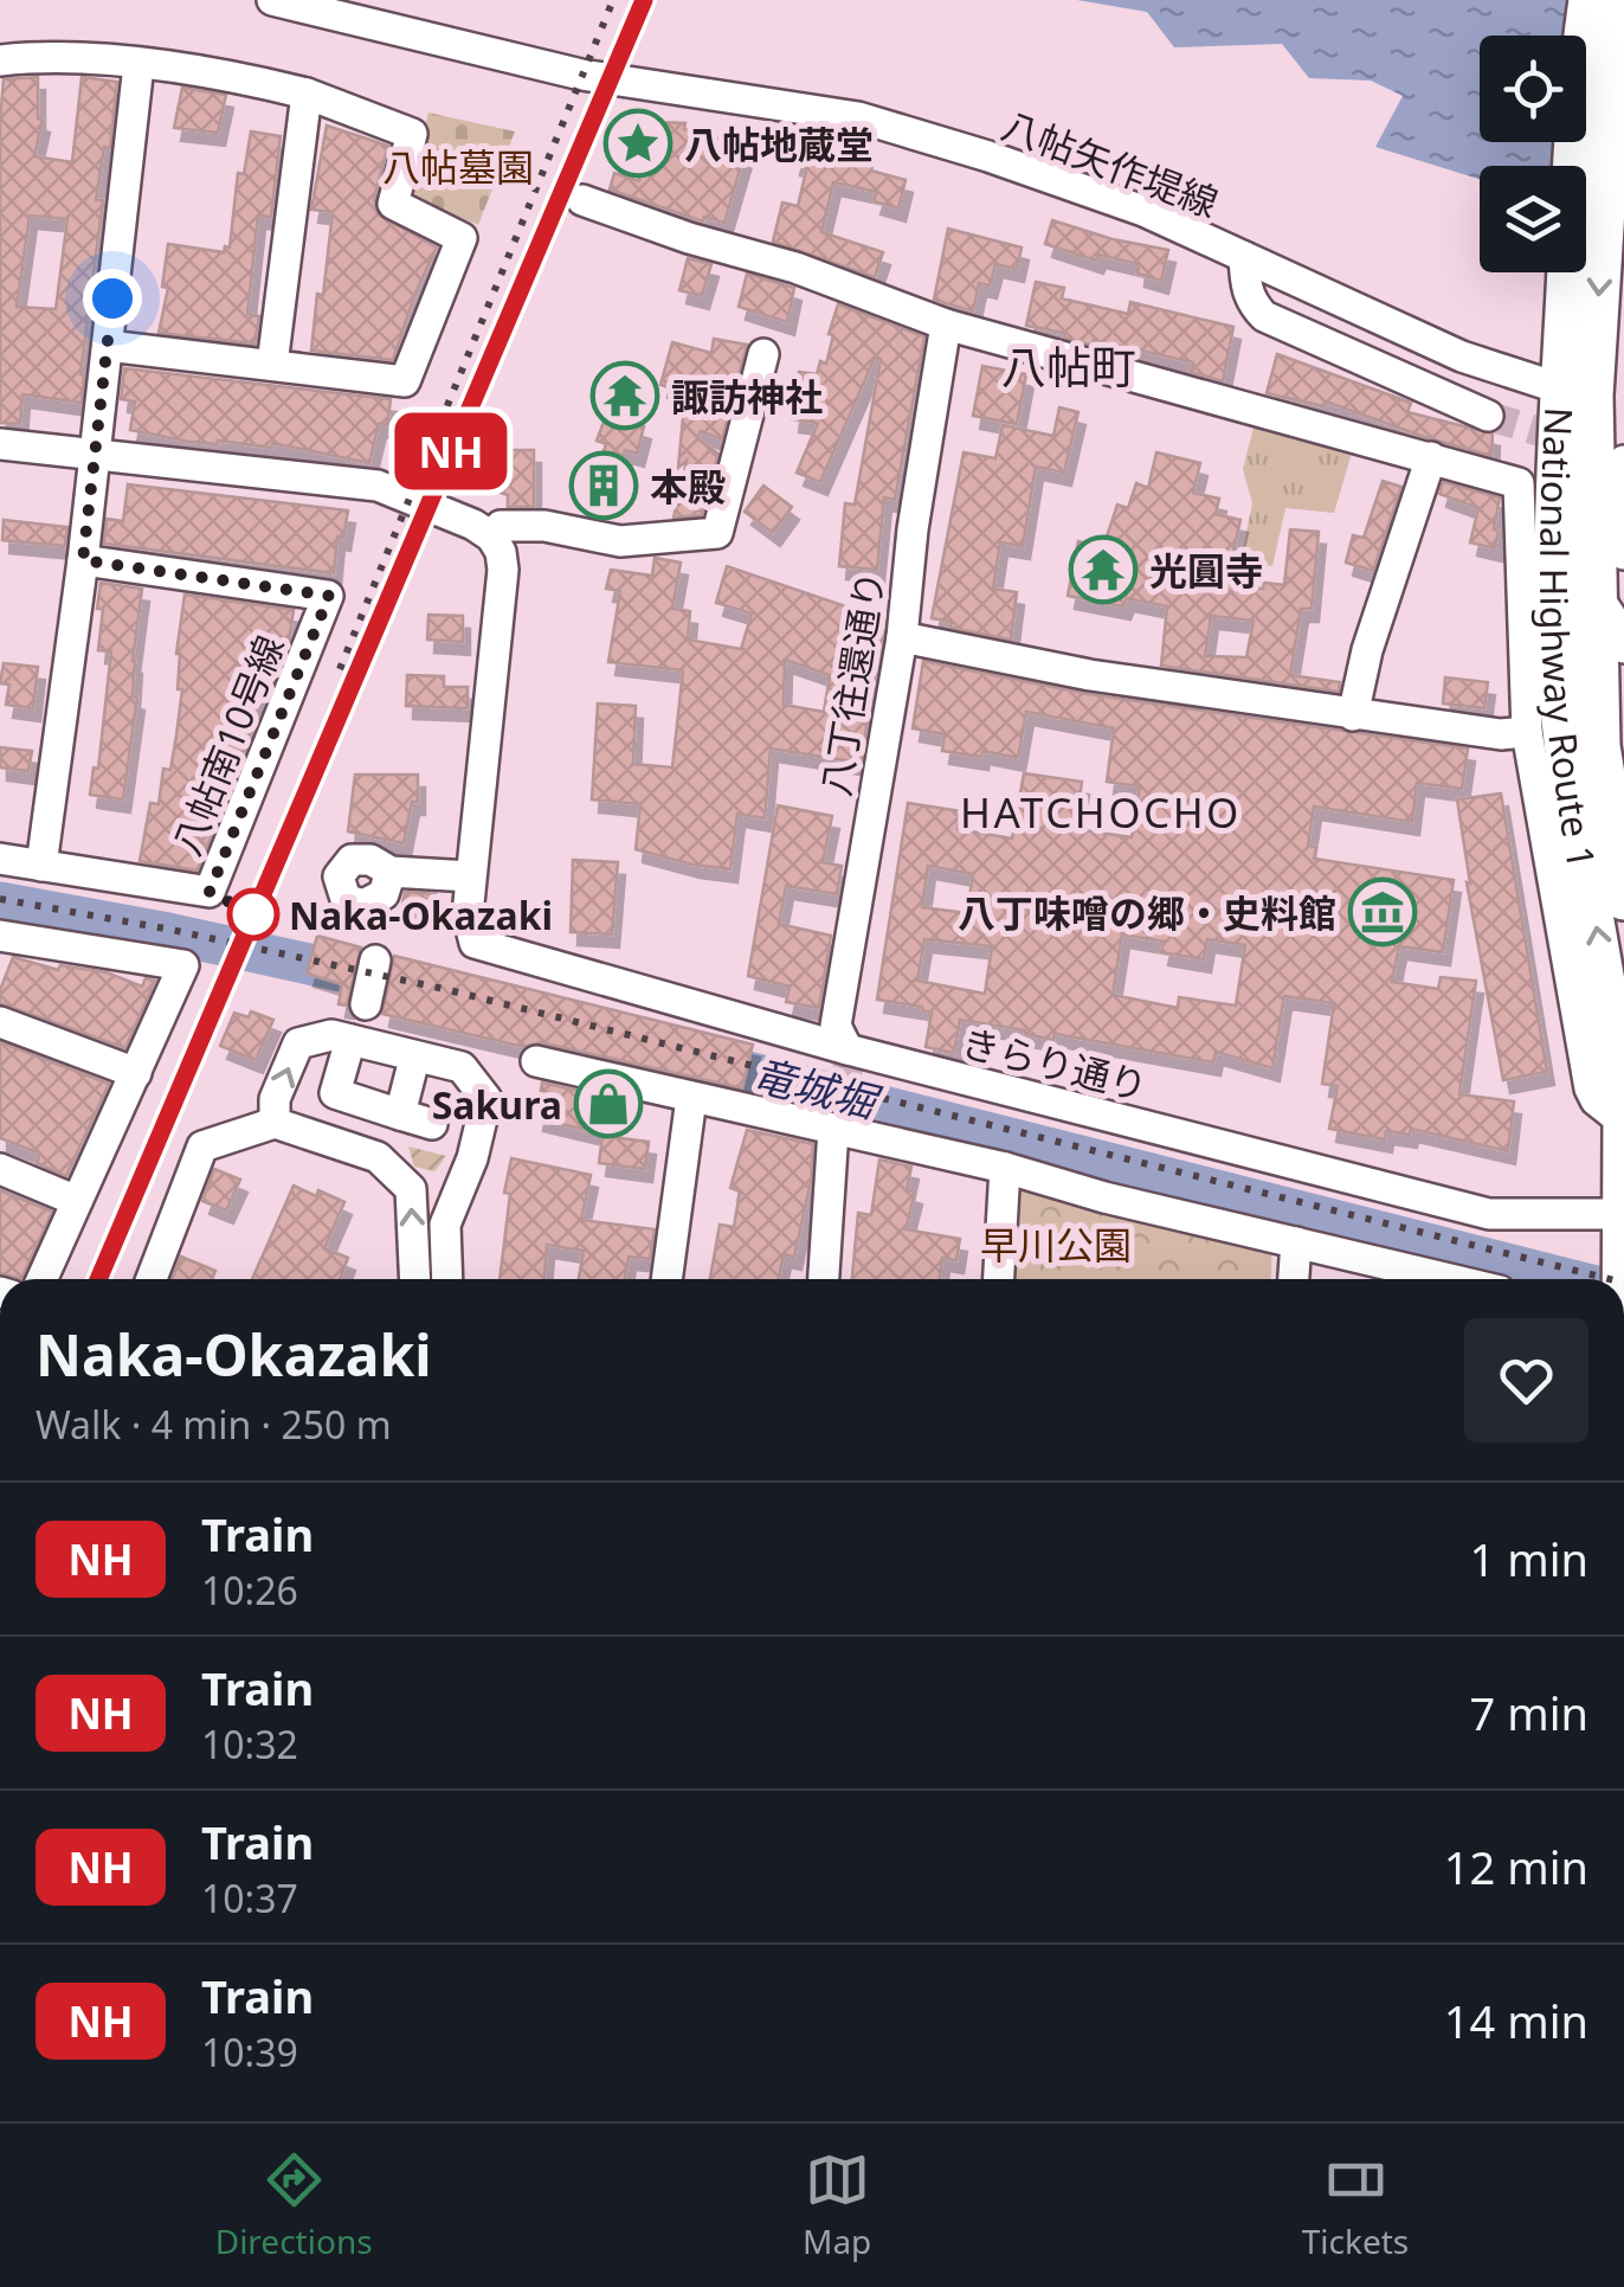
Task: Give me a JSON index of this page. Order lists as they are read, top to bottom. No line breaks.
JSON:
{"streets":{"highway":["National Highway Route 1"],"street":["八帖矢作堤線","八丁往還通り","八帖南10号線","きらり通り"]},"crossings":[["八帖矢作堤線","National Highway Route 1"],["National Highway Route 1","きらり通り"],["八丁往還通り","きらり通り"]],"districts":["八帖町","HATCHOCHO"],"water":["竜城堀"],"parks":["八帖墓園","早川公園"],"places":{"place":["八帖地蔵堂"],"temple":["諏訪神社","光圓寺"],"building":["本殿"],"museum":["八丁味噌の郷・史料館"],"other":["Naka-Okazaki"],"shop":["Sakura"]},"page":{"on_map":"NH","heading":["Naka-Okazaki","Walk · 4 min · 250 m"],"list":[{"mark":"NH","name":"Train","note":"10:26","value":"1 min"},{"mark":"NH","name":"Train","note":"10:32","value":"7 min"},{"mark":"NH","name":"Train","note":"10:37","value":"12 min"},{"mark":"NH","name":"Train","note":"10:39","value":"14 min"}],"tabs":["Directions","Map","Tickets"]}}
